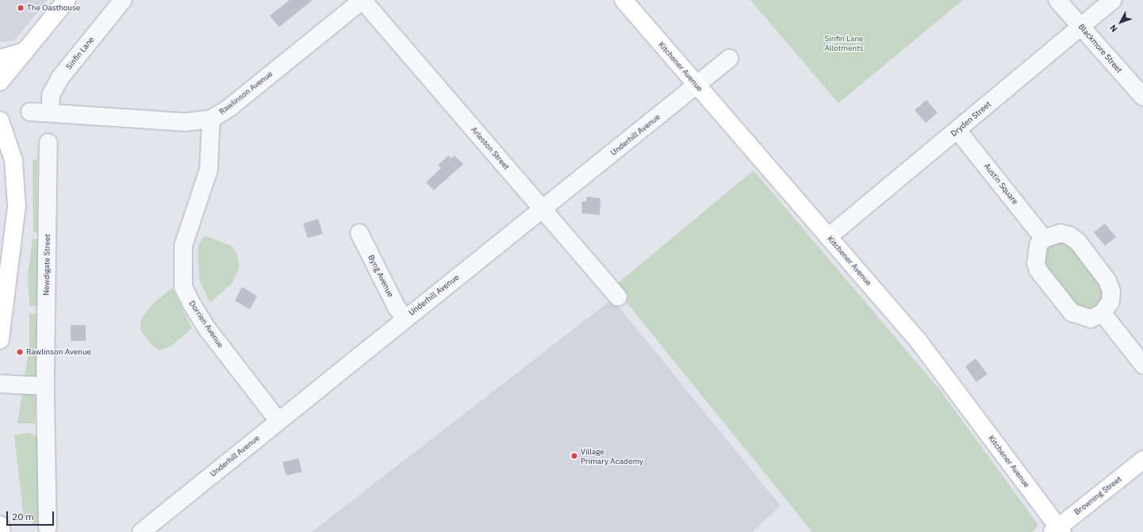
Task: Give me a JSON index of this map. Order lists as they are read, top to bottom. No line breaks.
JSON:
{"streets":{"main road":["Kitchener Avenue","Browning Street"],"street":["Blackmore Street","Sinfin Lane","Rawlinson Avenue","Dryden Street","Underhill Avenue","Arleston Street","Austin Square","Newdigate Street","Byng Avenue","Dorrien Avenue"]},"crossings":[["Blackmore Street","Dryden Street"],["Sinfin Lane","Rawlinson Avenue"],["Kitchener Avenue","Dryden Street"],["Kitchener Avenue","Underhill Avenue"],["Kitchener Avenue","Browning Street"],["Rawlinson Avenue","Arleston Street"],["Rawlinson Avenue","Dorrien Avenue"],["Dryden Street","Austin Square"],["Underhill Avenue","Arleston Street"],["Underhill Avenue","Byng Avenue"],["Underhill Avenue","Dorrien Avenue"]],"parks":["Sinfin Lane Allotments"],"places":["The Oasthouse","Rawlinson Avenue","Village Primary Academy"],"scale_bar":"20 m","north":"bottom left"}
